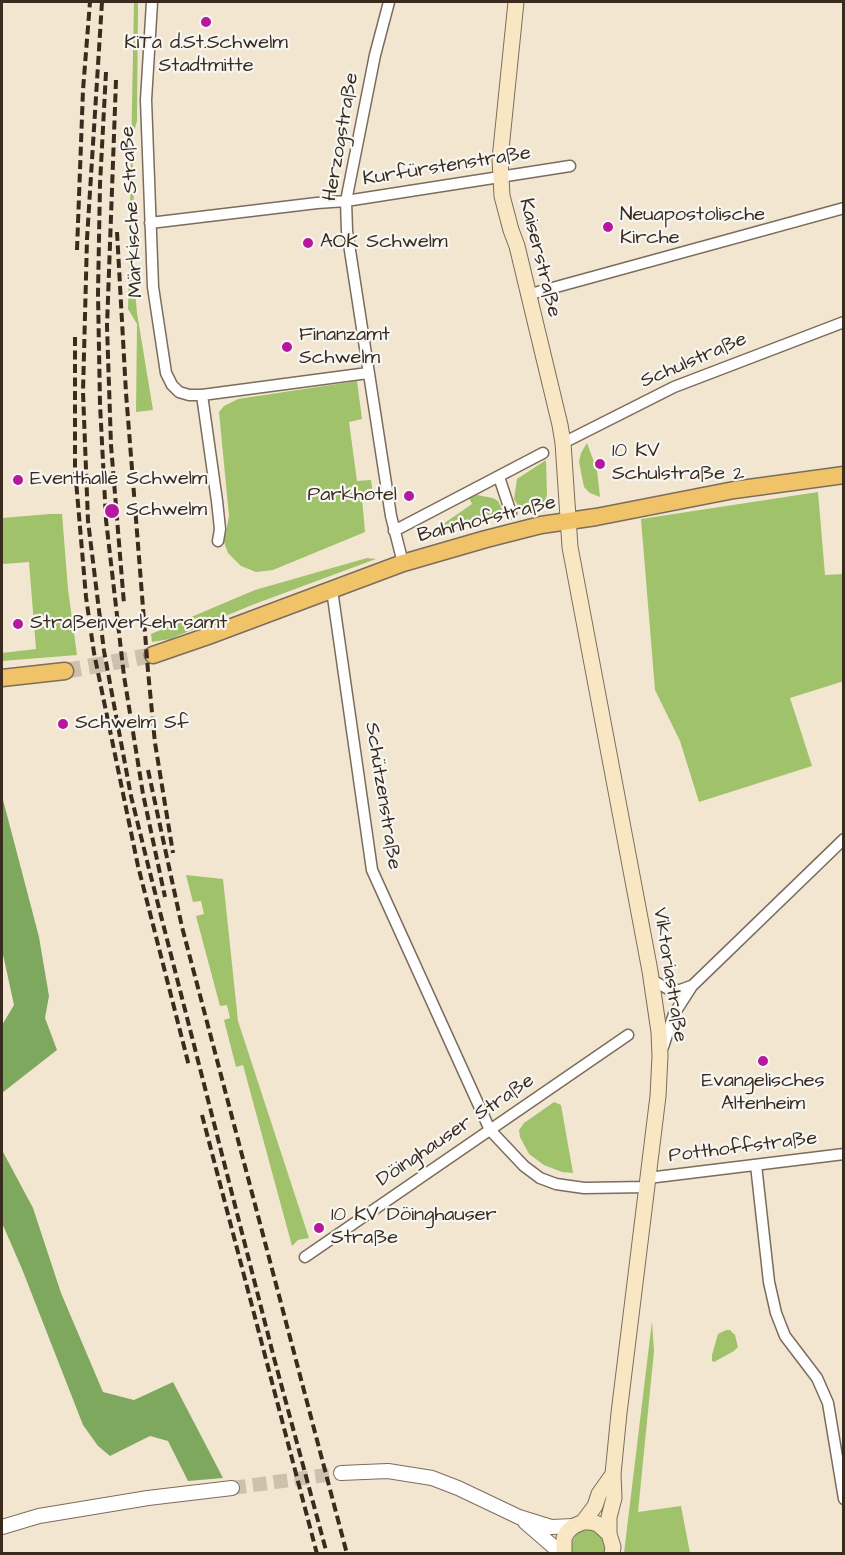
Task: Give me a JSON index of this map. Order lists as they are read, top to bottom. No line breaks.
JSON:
{"streets":{"main road":["Kaiserstraße","Bahnhofstraße","Viktoriastraße"],"street":["Herzogstraße","Kurfürstenstraße","Märkische Straße","Schulstraße","Schützenstraße","Döinghauser Straße","Potthoffstraße"]},"crossings":[["Herzogstraße","Kurfürstenstraße"],["Herzogstraße","Bahnhofstraße"],["Kurfürstenstraße","Märkische Straße"],["Kurfürstenstraße","Kaiserstraße"],["Kaiserstraße","Schulstraße"],["Kaiserstraße","Bahnhofstraße"],["Kaiserstraße","Viktoriastraße"],["Bahnhofstraße","Schützenstraße"],["Bahnhofstraße","Viktoriastraße"],["Schützenstraße","Döinghauser Straße"],["Schützenstraße","Potthoffstraße"],["Viktoriastraße","Potthoffstraße"],["Döinghauser Straße","Potthoffstraße"]],"places":["KiTa d.St.Schwelm Stadtmitte","Neuapostolische Kirche","AOK Schwelm","Finanzamt Schwelm","10 KV Schulstraße 2","Eventhalle Schwelm","Parkhotel","Schwelm","Straßenverkehrsamt","Schwelm Sf","Evangelisches Altenheim","10 KV Döinghauser Straße"]}
